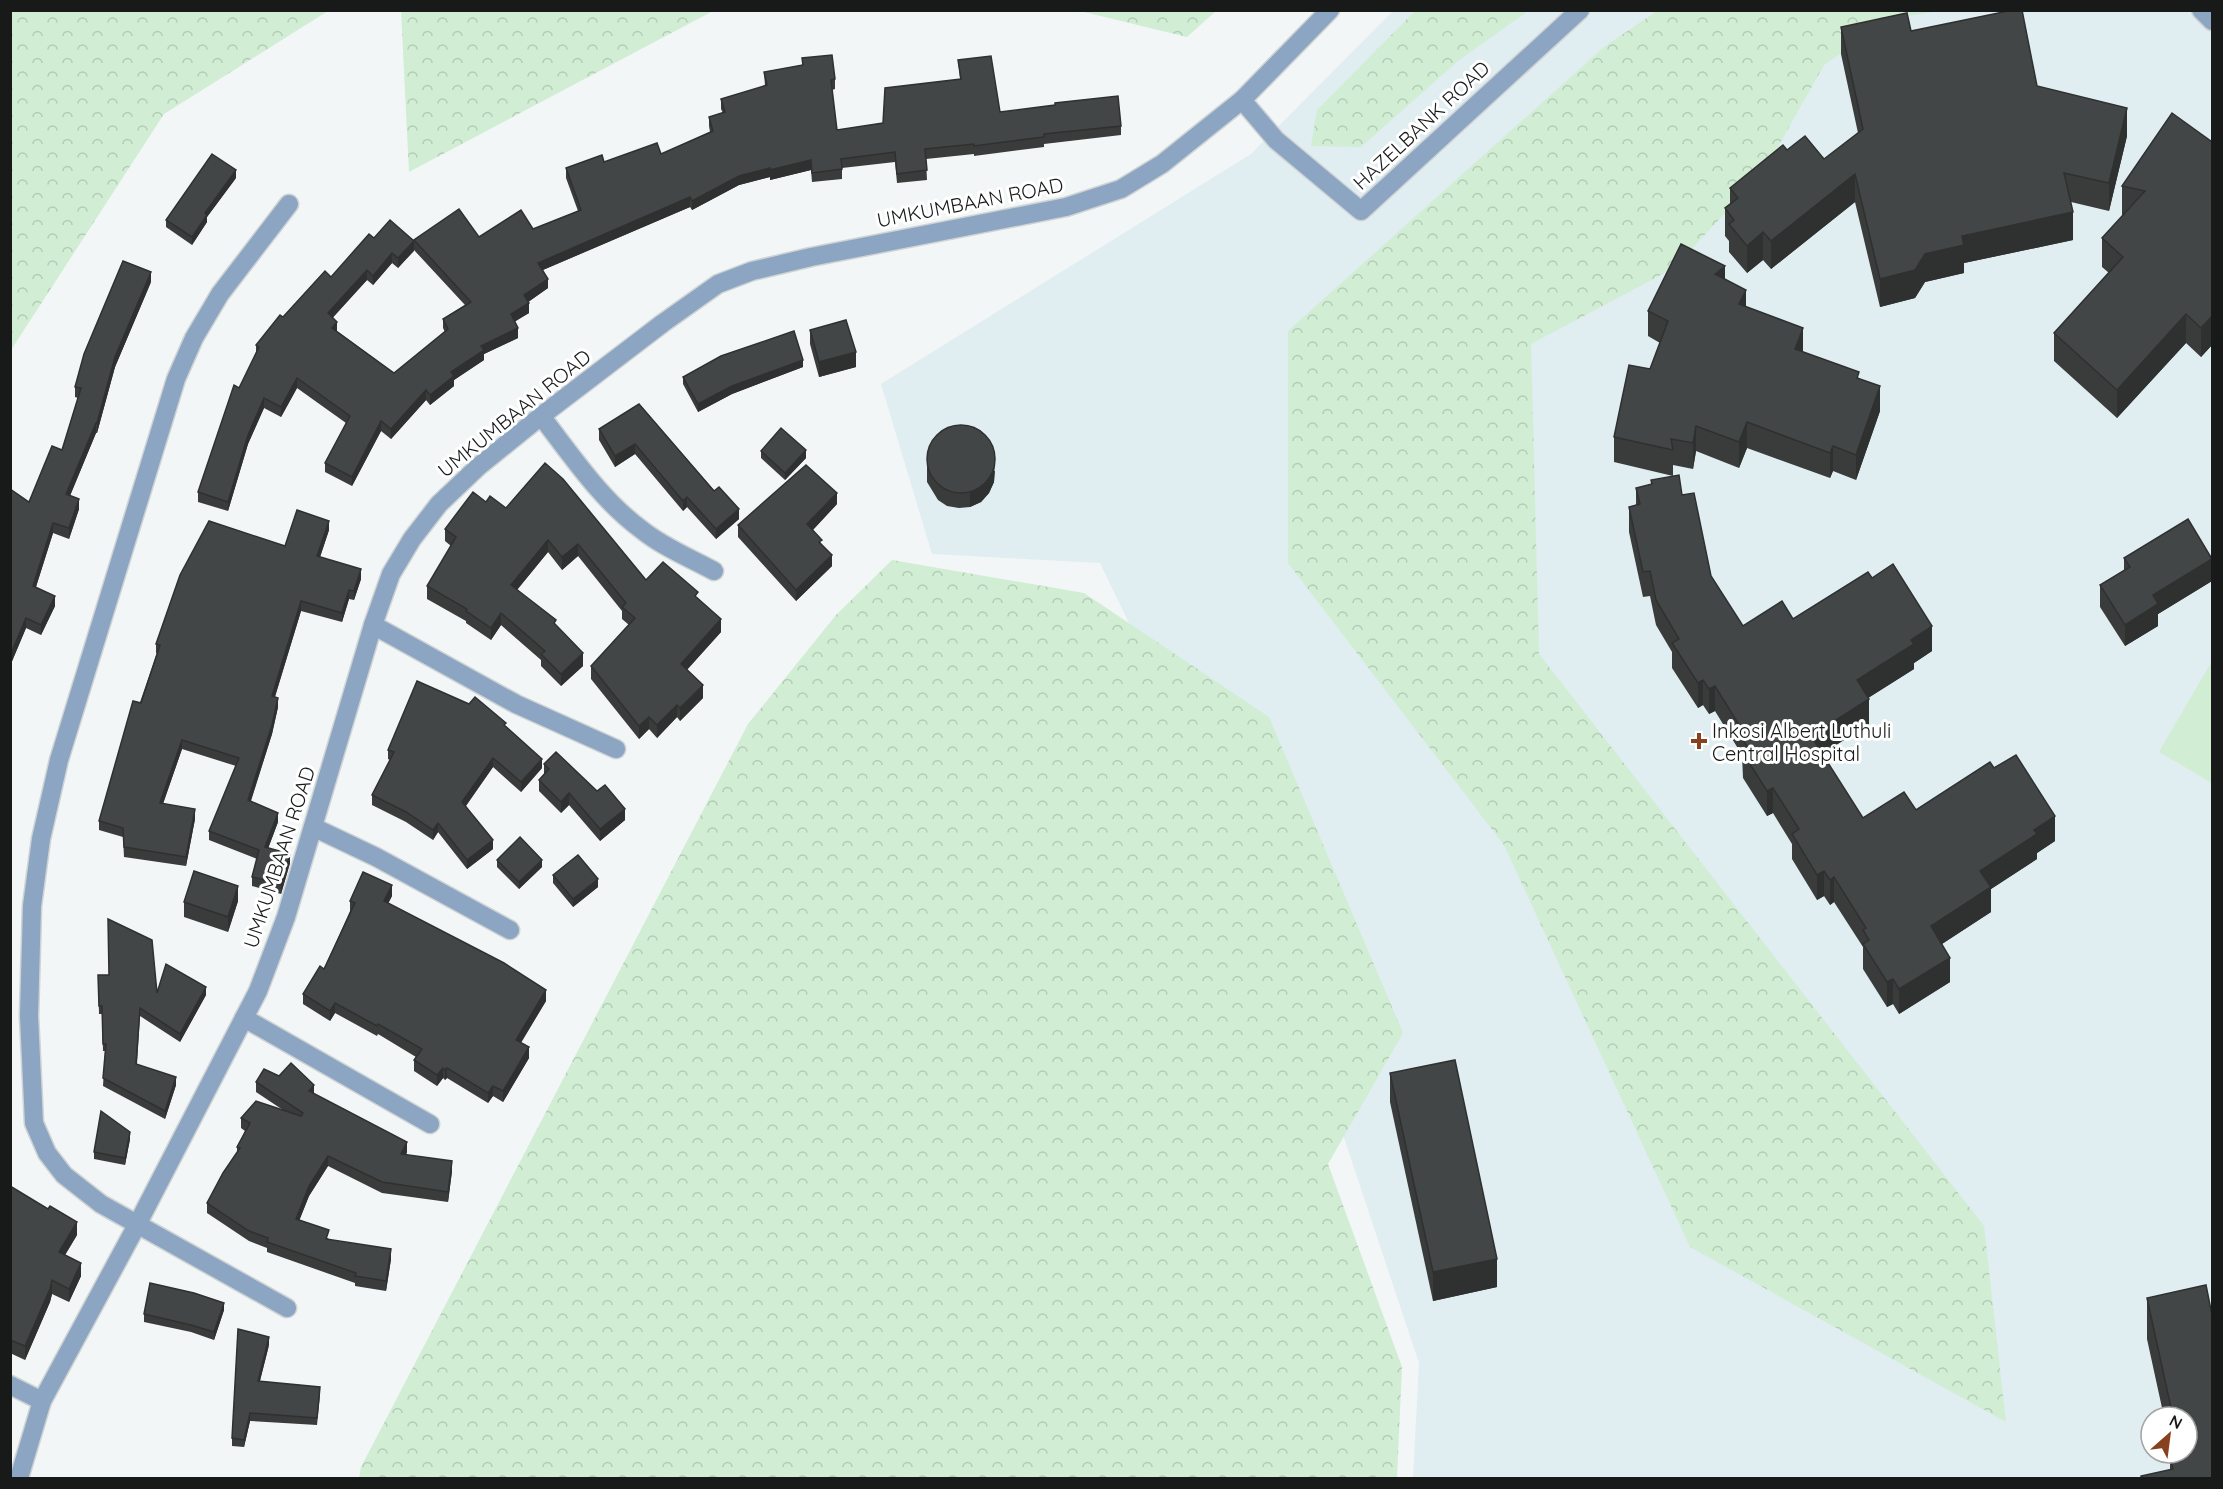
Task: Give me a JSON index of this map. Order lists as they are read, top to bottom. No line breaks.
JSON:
{"streets":{"street":["HAZELBANK ROAD","UMKUMBAAN ROAD"]},"crossings":[["HAZELBANK ROAD","UMKUMBAAN ROAD"]],"places":{"health":["Inkosi Albert Luthuli Central Hospital"]},"north":"top right"}
